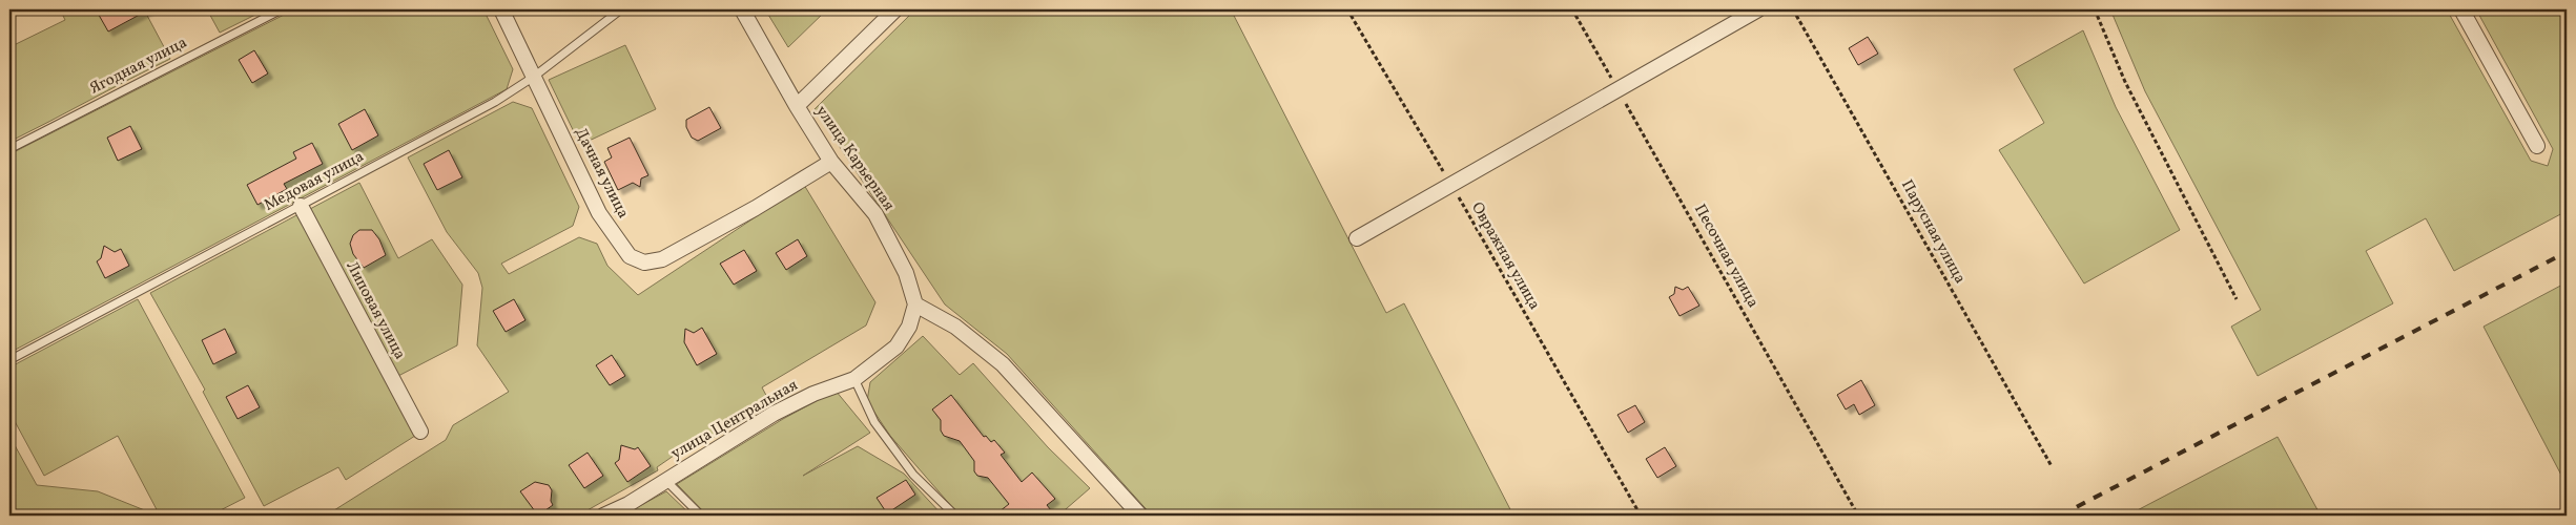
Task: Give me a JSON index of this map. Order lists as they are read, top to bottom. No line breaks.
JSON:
{"streets":{"street":["улица Карьерная","Дачная улица","Липовая улица","улица Центральная"],"lane":["Ягодная улица","Медовая улица"],"path":["Парусная улица","Овражная улица","Песочная улица"]},"crossings":[["улица Карьерная","Дачная улица"],["улица Карьерная","улица Центральная"],["Дачная улица","Медовая улица"],["Медовая улица","Липовая улица"]]}
